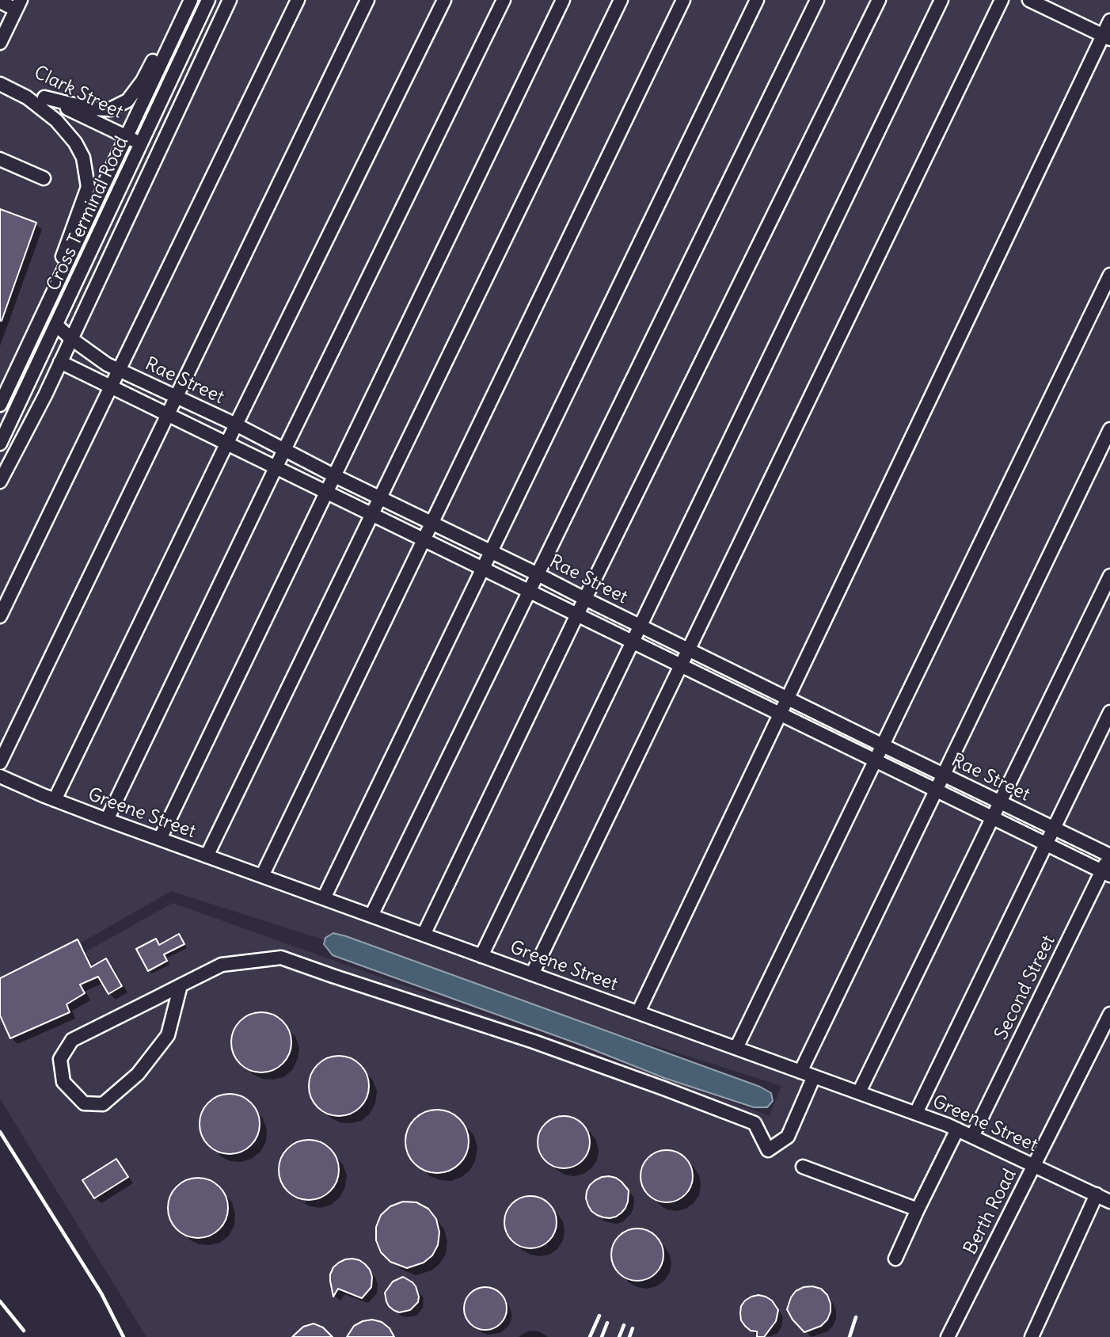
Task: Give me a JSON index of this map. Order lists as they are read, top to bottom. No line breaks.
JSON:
{"streets":{"street":["Clark Street","Cross Terminal Road","Rae Street","Greene Street","Second Street","Berth Road"]},"crossings":[["Clark Street","Cross Terminal Road"],["Cross Terminal Road","Rae Street"],["Rae Street","Second Street"],["Greene Street","Second Street"],["Greene Street","Berth Road"]]}
